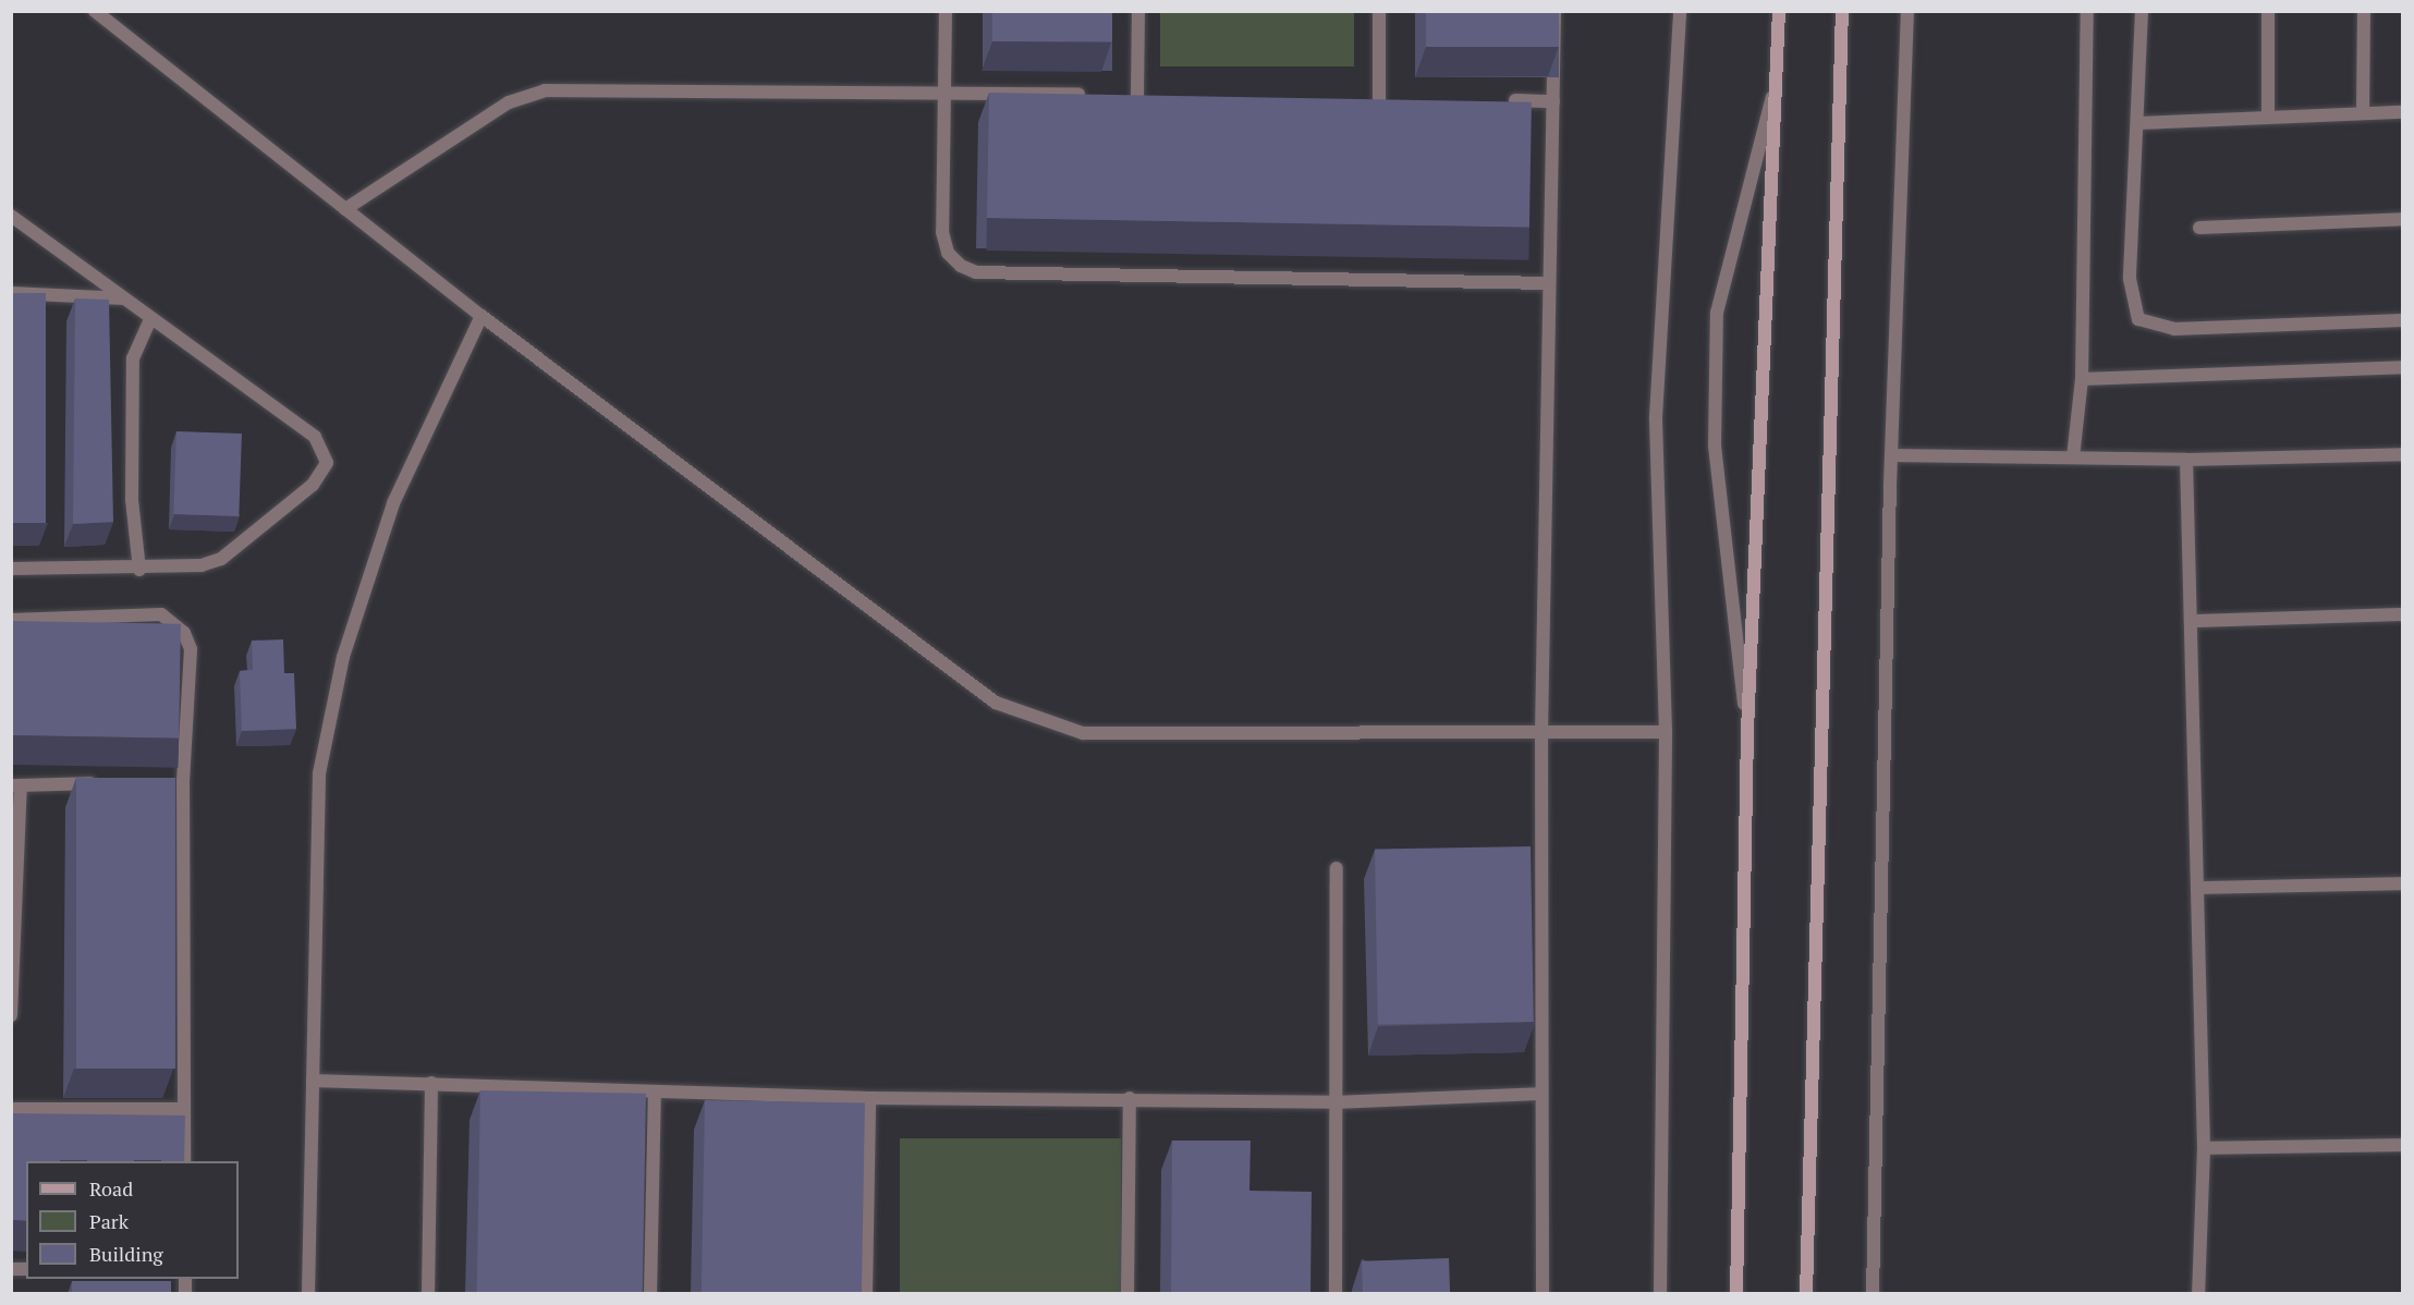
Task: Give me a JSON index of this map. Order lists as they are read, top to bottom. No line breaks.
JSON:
{"legend":["Road","Park","Building"]}
